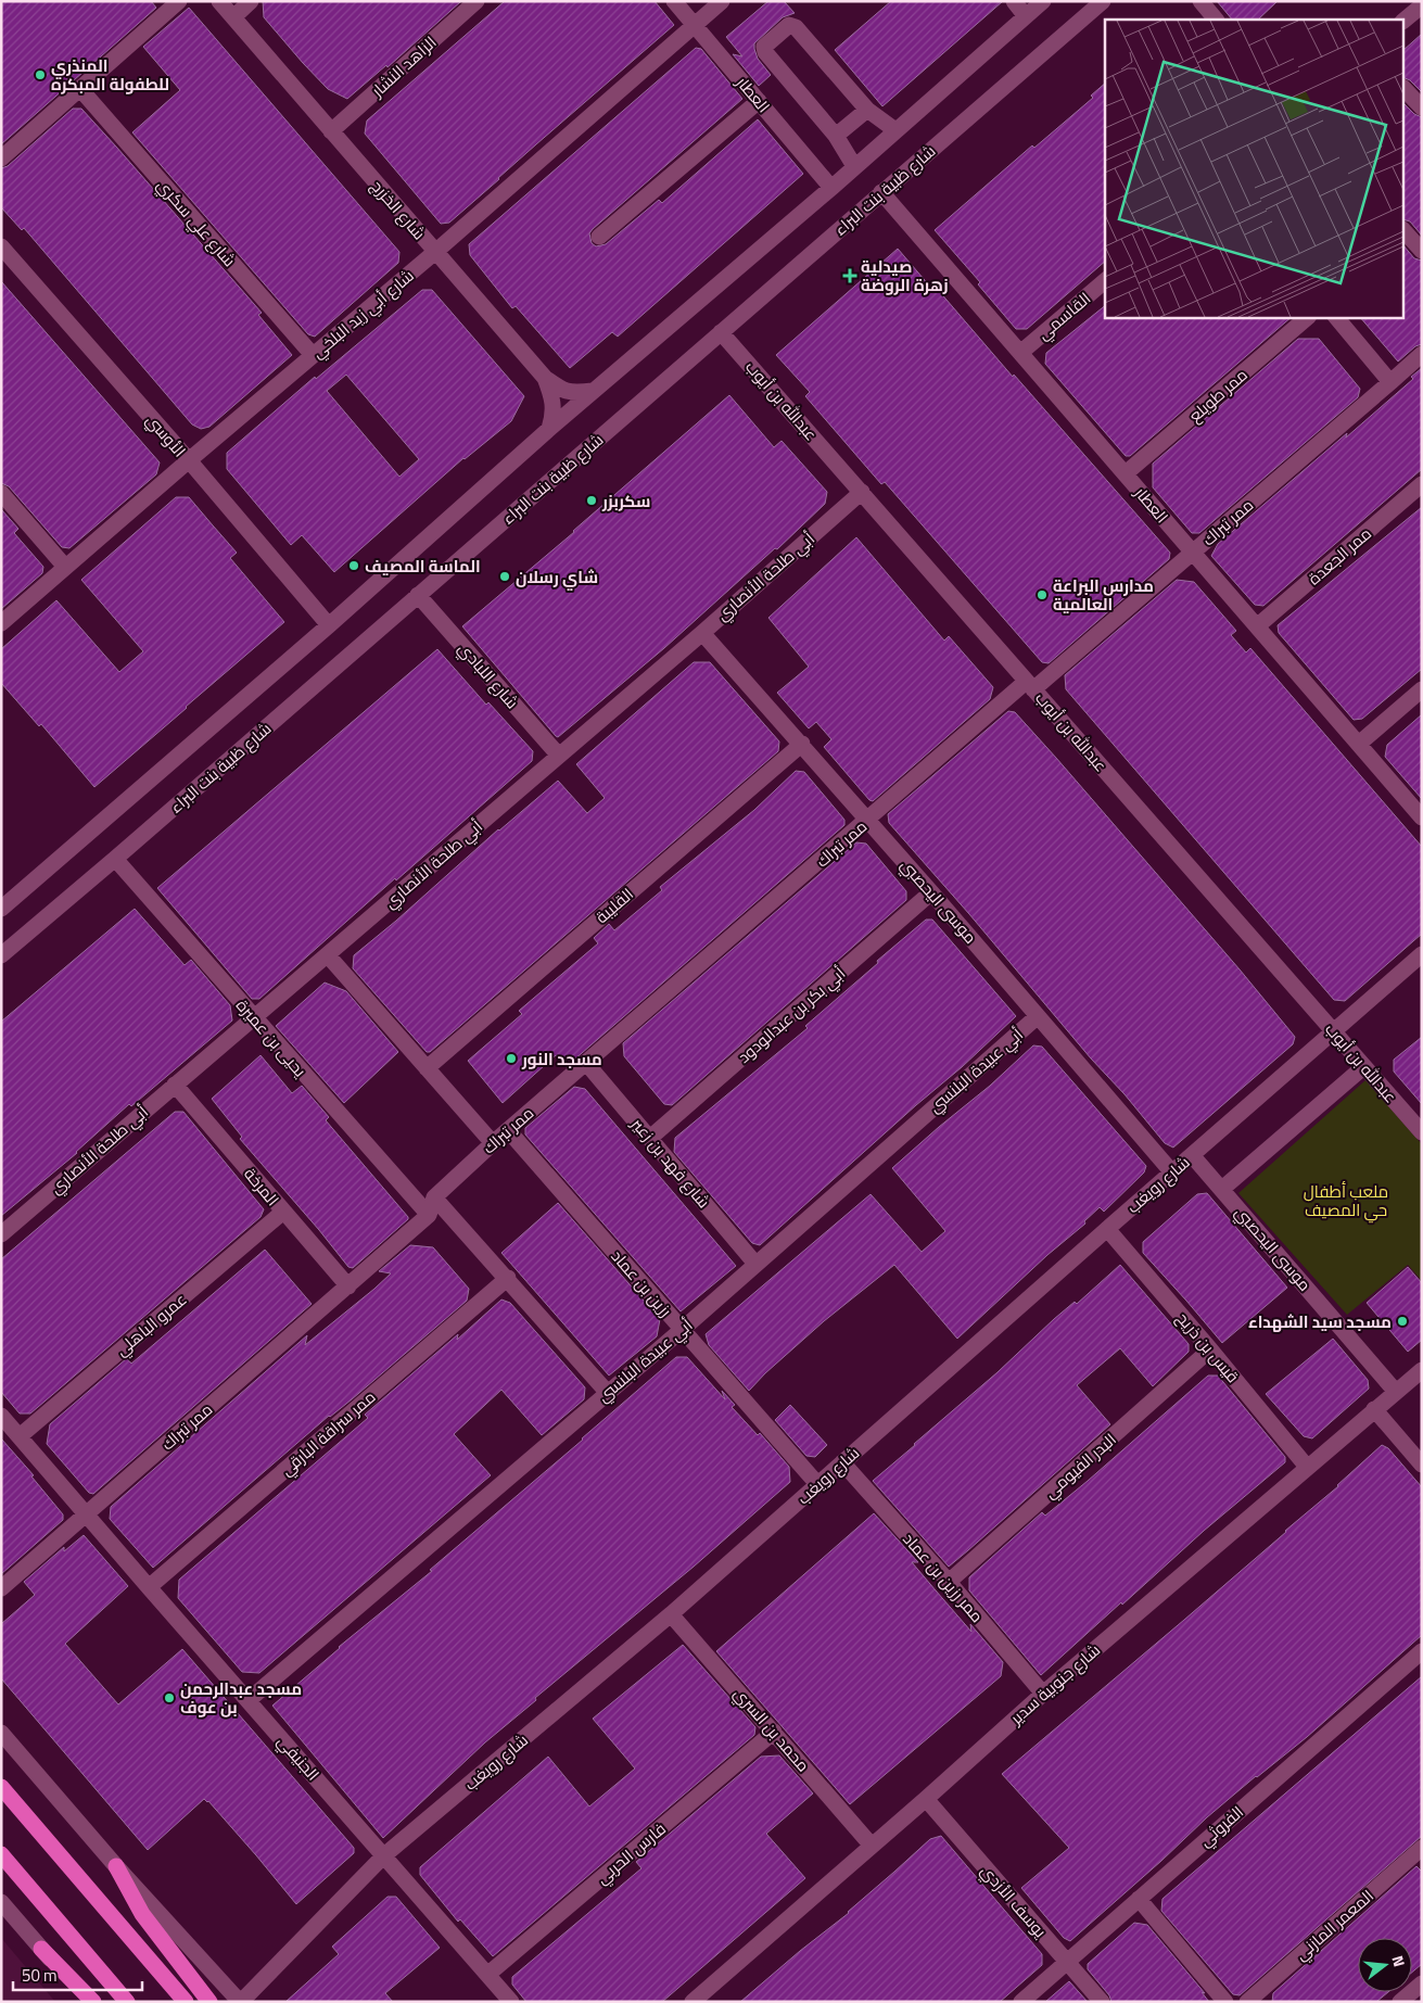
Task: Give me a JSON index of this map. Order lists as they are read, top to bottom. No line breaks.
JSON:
{"streets":{"street":["الزاهد النشار","العطار","شارع ظبية بنت البراء","شارع الخزرج","شارع علي سكري","شارع أبي زيد البلخي","القاسمي","ممر طويلع","عبدالله بن أيوب","الأوسي","ممر تبراك","ممر الجعدة","أبي طلحة الأنصاري","شارع اللبادي","موسى اليحصبي","القليبة","أبي بكر بن عبدالودود","يحيى بن عميرة","أبي عبيدة البلنسي","شارع فهد بن زعير","شارع رويغب","المرخة","رزين بن عماد","عمرو الباهلي","قيس بن ذريح","ممر سراقة البارقي","البدر الفيومي","ممر رزين بن عماد","شارع جنوبية سدير","محمد بن السري","الجنيفي","الفروثي","فارس الحربي","يوسف الأزدي","المعمر المازني"]},"crossings":[["الزاهد النشار","شارع الخزرج"],["العطار","شارع ظبية بنت البراء"],["العطار","شارع أبي زيد البلخي"],["العطار","القاسمي"],["العطار","ممر طويلع"],["العطار","ممر تبراك"],["العطار","ممر الجعدة"],["شارع ظبية بنت البراء","عبدالله بن أيوب"],["شارع ظبية بنت البراء","شارع اللبادي"],["شارع ظبية بنت البراء","يحيى بن عميرة"],["شارع الخزرج","شارع أبي زيد البلخي"],["شارع علي سكري","شارع أبي زيد البلخي"],["شارع أبي زيد البلخي","الأوسي"],["عبدالله بن أيوب","ممر تبراك"],["عبدالله بن أيوب","أبي طلحة الأنصاري"],["عبدالله بن أيوب","شارع رويغب"],["ممر تبراك","موسى اليحصبي"],["ممر تبراك","يحيى بن عميرة"],["ممر تبراك","شارع فهد بن زعير"],["ممر تبراك","المرخة"],["ممر تبراك","رزين بن عماد"],["ممر تبراك","الجنيفي"],["أبي طلحة الأنصاري","شارع اللبادي"],["أبي طلحة الأنصاري","موسى اليحصبي"],["أبي طلحة الأنصاري","يحيى بن عميرة"],["أبي طلحة الأنصاري","المرخة"],["موسى اليحصبي","القليبة"],["موسى اليحصبي","أبي بكر بن عبدالودود"],["موسى اليحصبي","أبي عبيدة البلنسي"],["موسى اليحصبي","شارع رويغب"],["موسى اليحصبي","شارع جنوبية سدير"],["أبي بكر بن عبدالودود","شارع فهد بن زعير"],["أبي عبيدة البلنسي","شارع فهد بن زعير"],["أبي عبيدة البلنسي","رزين بن عماد"],["أبي عبيدة البلنسي","الجنيفي"],["شارع رويغب","رزين بن عماد"],["شارع رويغب","قيس بن ذريح"],["شارع رويغب","ممر رزين بن عماد"],["شارع رويغب","محمد بن السري"],["شارع رويغب","الجنيفي"],["المرخة","عمرو الباهلي"],["عمرو الباهلي","الجنيفي"],["قيس بن ذريح","البدر الفيومي"],["قيس بن ذريح","شارع جنوبية سدير"],["ممر سراقة البارقي","الجنيفي"],["البدر الفيومي","ممر رزين بن عماد"],["ممر رزين بن عماد","شارع جنوبية سدير"],["شارع جنوبية سدير","محمد بن السري"],["شارع جنوبية سدير","يوسف الأزدي"],["محمد بن السري","فارس الحربي"],["الجنيفي","فارس الحربي"],["الفروثي","يوسف الأزدي"]],"parks":["ملعب أطفال حي المصيف"],"places":{"other":["المنذري للطفولة المبكره","سكربزر","الماسة المصيف","شاي رسلان","مدارس البراعة العالمية","مسجد النور","مسجد سيد الشهداء","مسجد عبدالرحمن بن عوف"],"health":["صيدلية زهرة الروضة"]},"scale_bar":"50 m","north":"right"}
